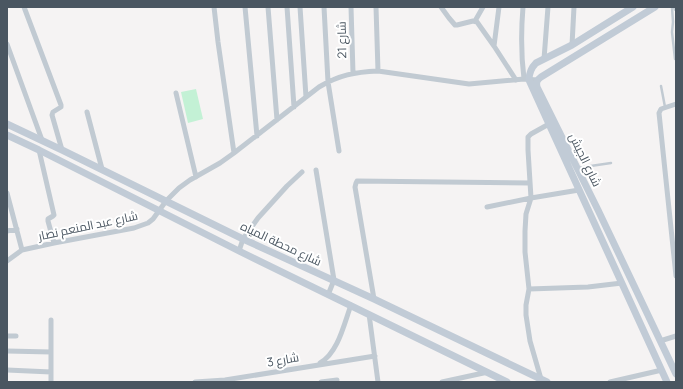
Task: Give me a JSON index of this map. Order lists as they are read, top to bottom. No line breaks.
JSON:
{"streets":{"street":["شارع 21","شارع الجيش","شارع عبد المنعم نصار","شارع محطة المياه","شارع 3"]},"crossings":[["شارع 21","شارع عبد المنعم نصار"],["شارع الجيش","شارع عبد المنعم نصار"],["شارع عبد المنعم نصار","شارع محطة المياه"]]}
